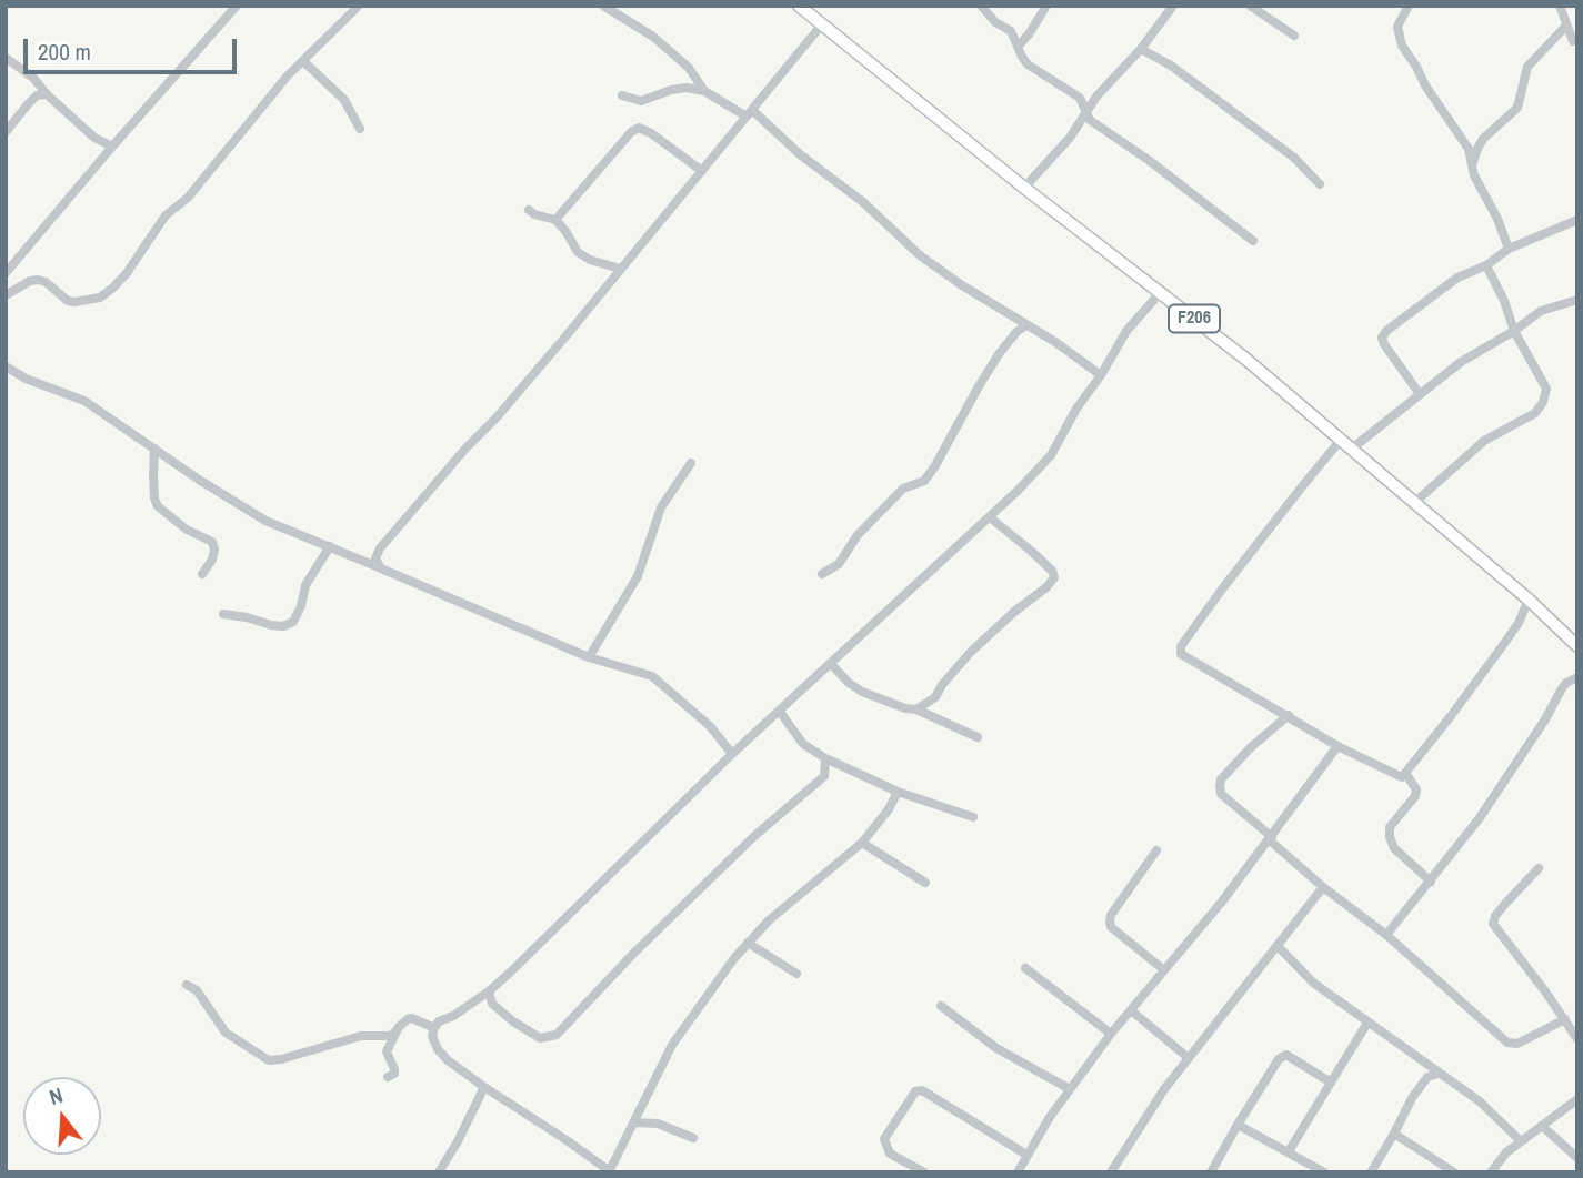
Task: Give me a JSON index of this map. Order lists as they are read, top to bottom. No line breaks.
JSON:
{"streets":{"main road":["F206"]},"scale_bar":"200 m","north":"top"}
